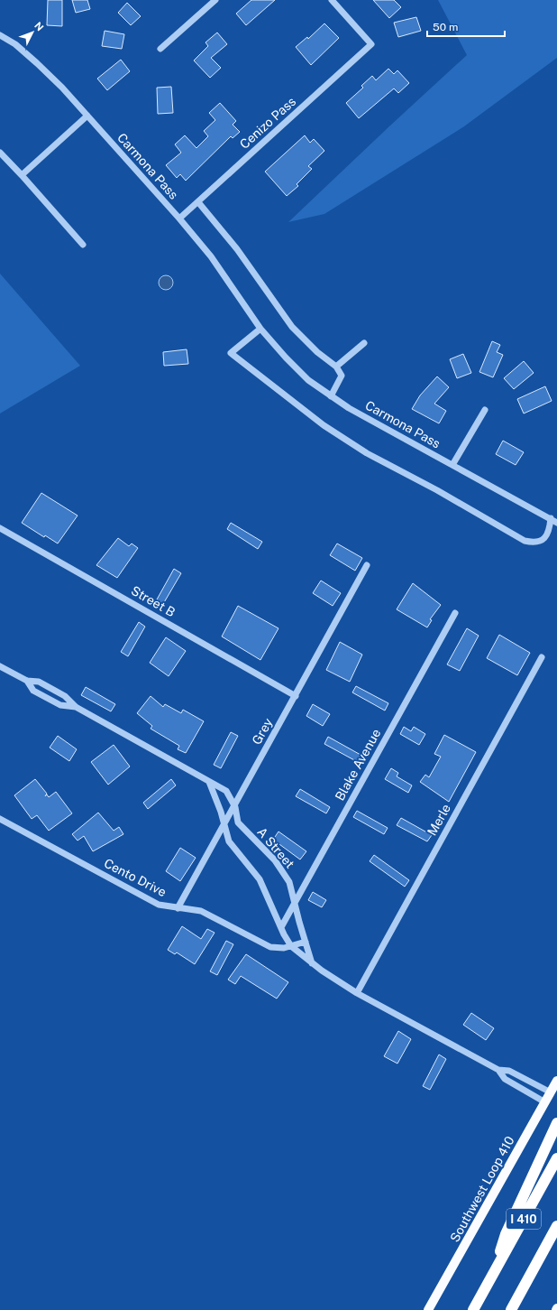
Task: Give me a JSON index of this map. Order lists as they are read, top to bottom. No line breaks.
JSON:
{"streets":{"highway":["I 410"],"main road":["Southwest Loop 410"],"street":["Cenizo Pass","Carmona Pass","Street B","Grey","Blake Avenue","Merle","A Street","Cento Drive"]},"crossings":[["Cenizo Pass","Carmona Pass"],["Street B","Grey"],["Grey","A Street"],["Grey","Cento Drive"],["Blake Avenue","A Street"],["A Street","Cento Drive"]],"scale_bar":"50 m","north":"top right"}
